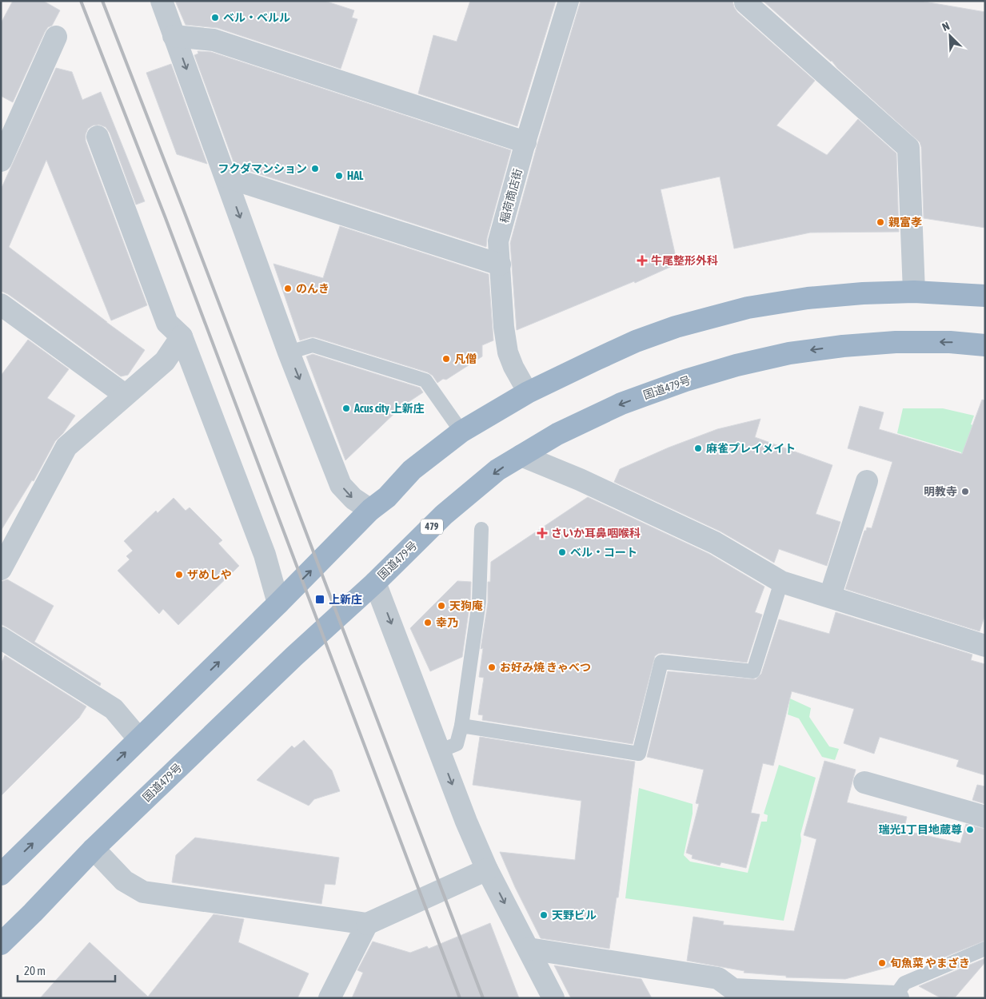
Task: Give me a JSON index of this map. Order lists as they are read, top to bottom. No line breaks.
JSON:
{"streets":{"highway":["国道479号","479"],"street":["稲荷商店街"]},"places":{"other":["ベル・ベルル","フクダマンション","HAL","親富孝","のんき","凡僧","Acus city 上新庄","麻雀プレイメイト","明教寺","ベル・コート","ザめしや","天狗庵","幸乃","お好み焼 きゃべつ","瑞光1丁目地蔵尊","天野ビル","旬魚菜 やまざき"],"health":["牛尾整形外科","さいか耳鼻咽喉科"],"transit":["上新庄"]},"scale_bar":"20 m","north":"top left"}
